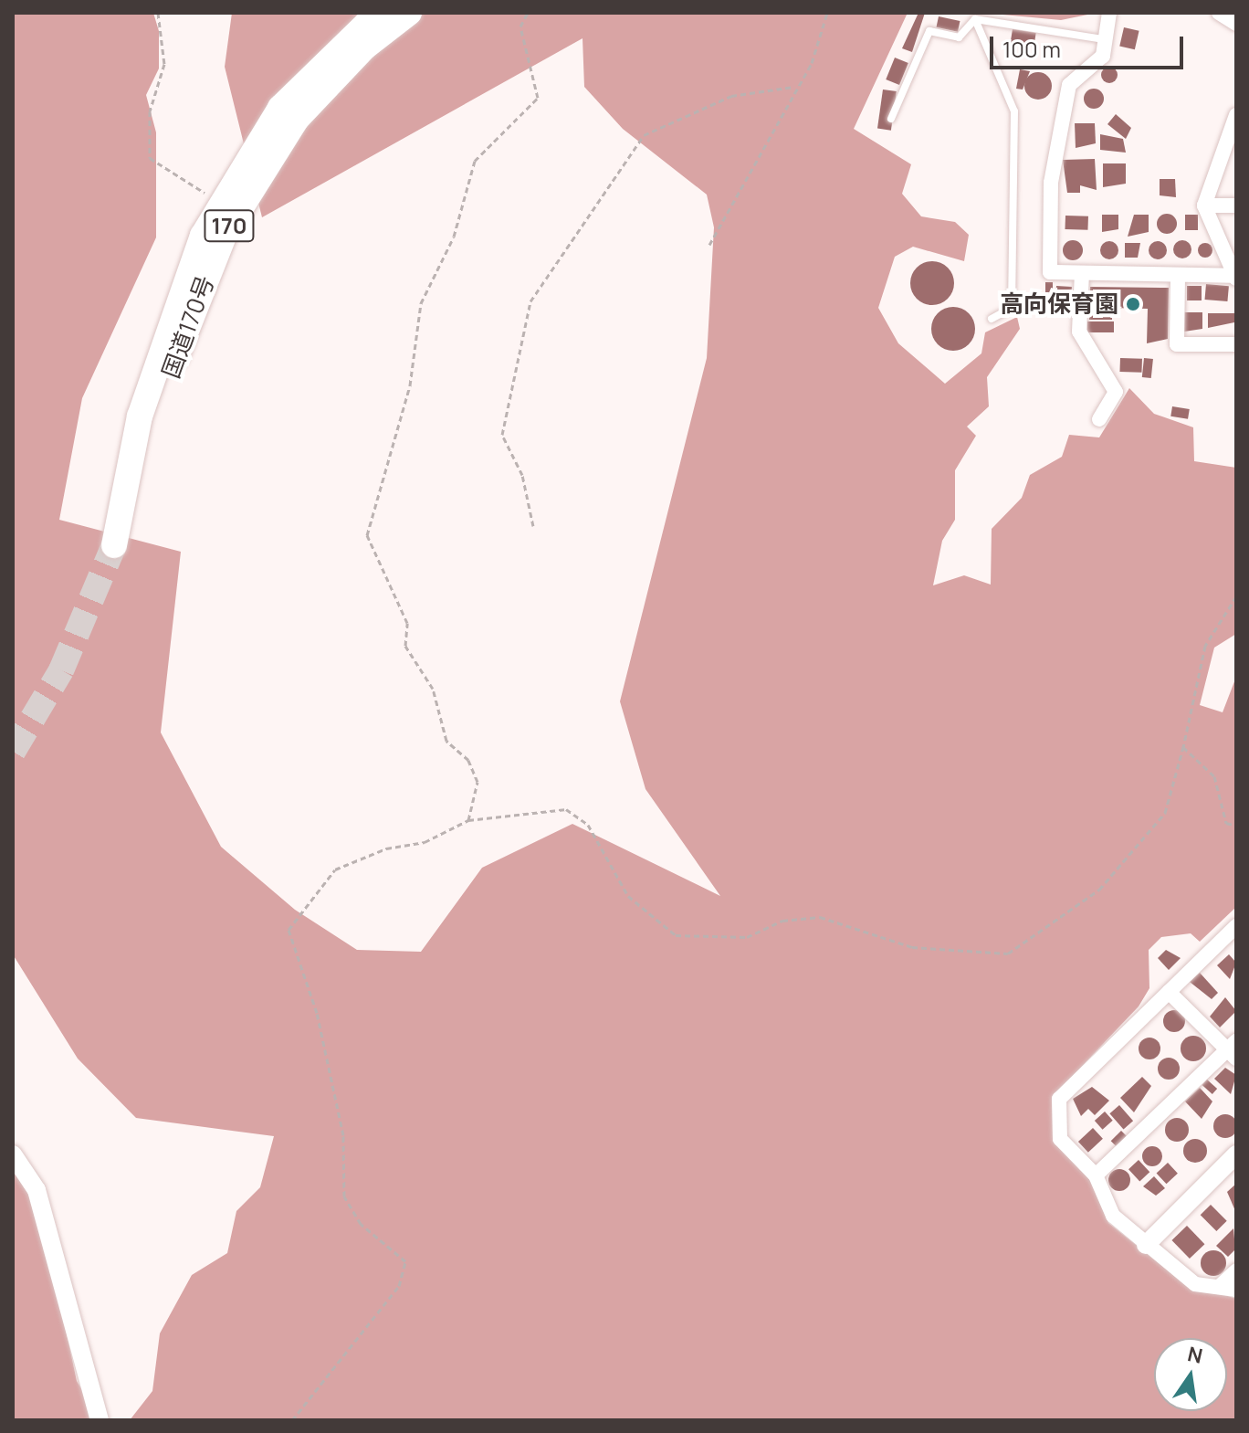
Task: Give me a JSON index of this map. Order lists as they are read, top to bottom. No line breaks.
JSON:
{"streets":{"highway":["170","国道170号"]},"places":["高向保育園"],"scale_bar":"100 m","north":"top"}
